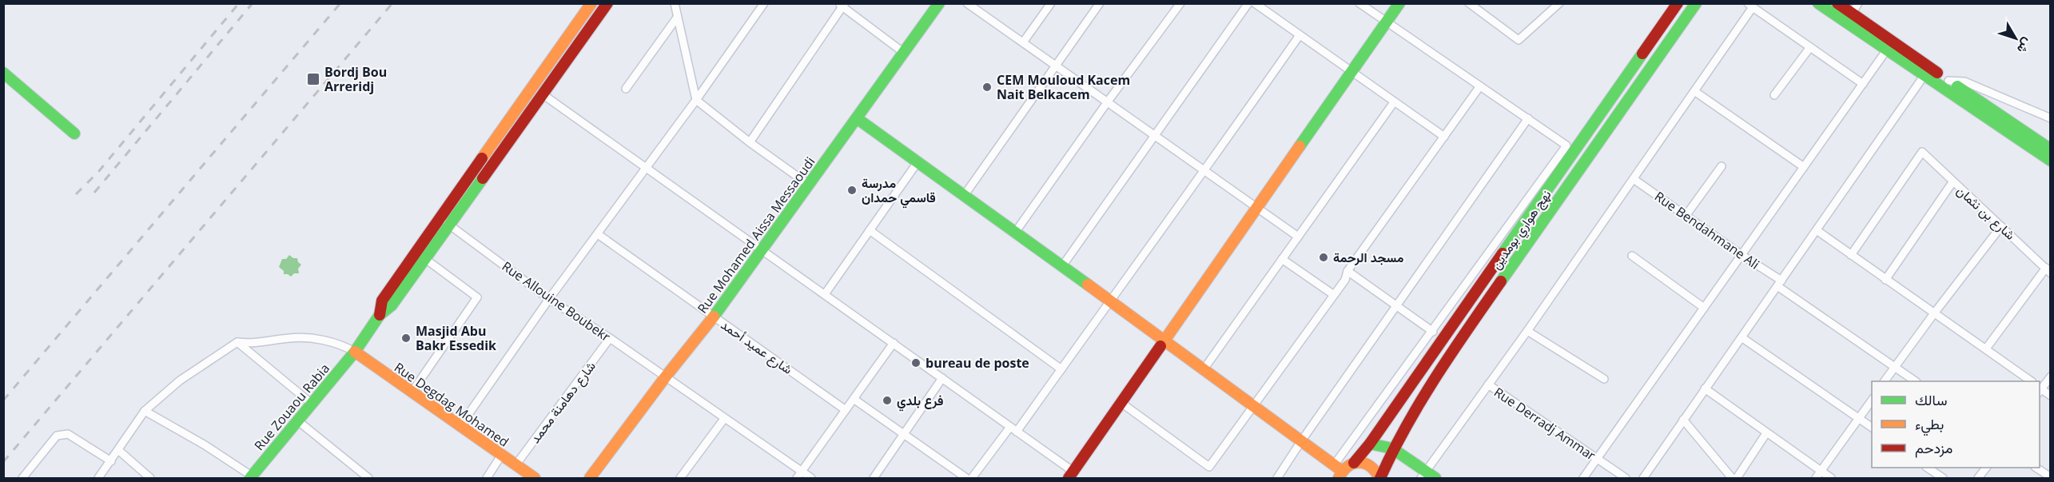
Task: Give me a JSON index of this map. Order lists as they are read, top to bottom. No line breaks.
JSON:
{"streets":{"street":["شارع بن نثمان","نهج هواري بومدين","Rue Bendahmane Ali","Rue Mohamed Aissa Messaoudi","Rue Allouine Boubekr","شارع عميد أحمد","شارع دهامنة محمد","Rue Degdag Mohamed","Rue Zouaou Rabia","Rue Derradj Ammar"]},"crossings":[["Rue Mohamed Aissa Messaoudi","Rue Allouine Boubekr"],["Rue Mohamed Aissa Messaoudi","شارع عميد أحمد"],["Rue Allouine Boubekr","شارع دهامنة محمد"],["شارع دهامنة محمد","Rue Degdag Mohamed"],["Rue Degdag Mohamed","Rue Zouaou Rabia"]],"places":{"transit":["Bordj Bou Arreridj"],"other":["CEM Mouloud Kacem Nait Belkacem","مدرسة قاسمي حمدان","مسجد الرحمة","Masjid Abu Bakr Essedik","bureau de poste","فرع بلدي"]},"legend":["سالك","بطيء","مزدحم"],"north":"bottom right"}
